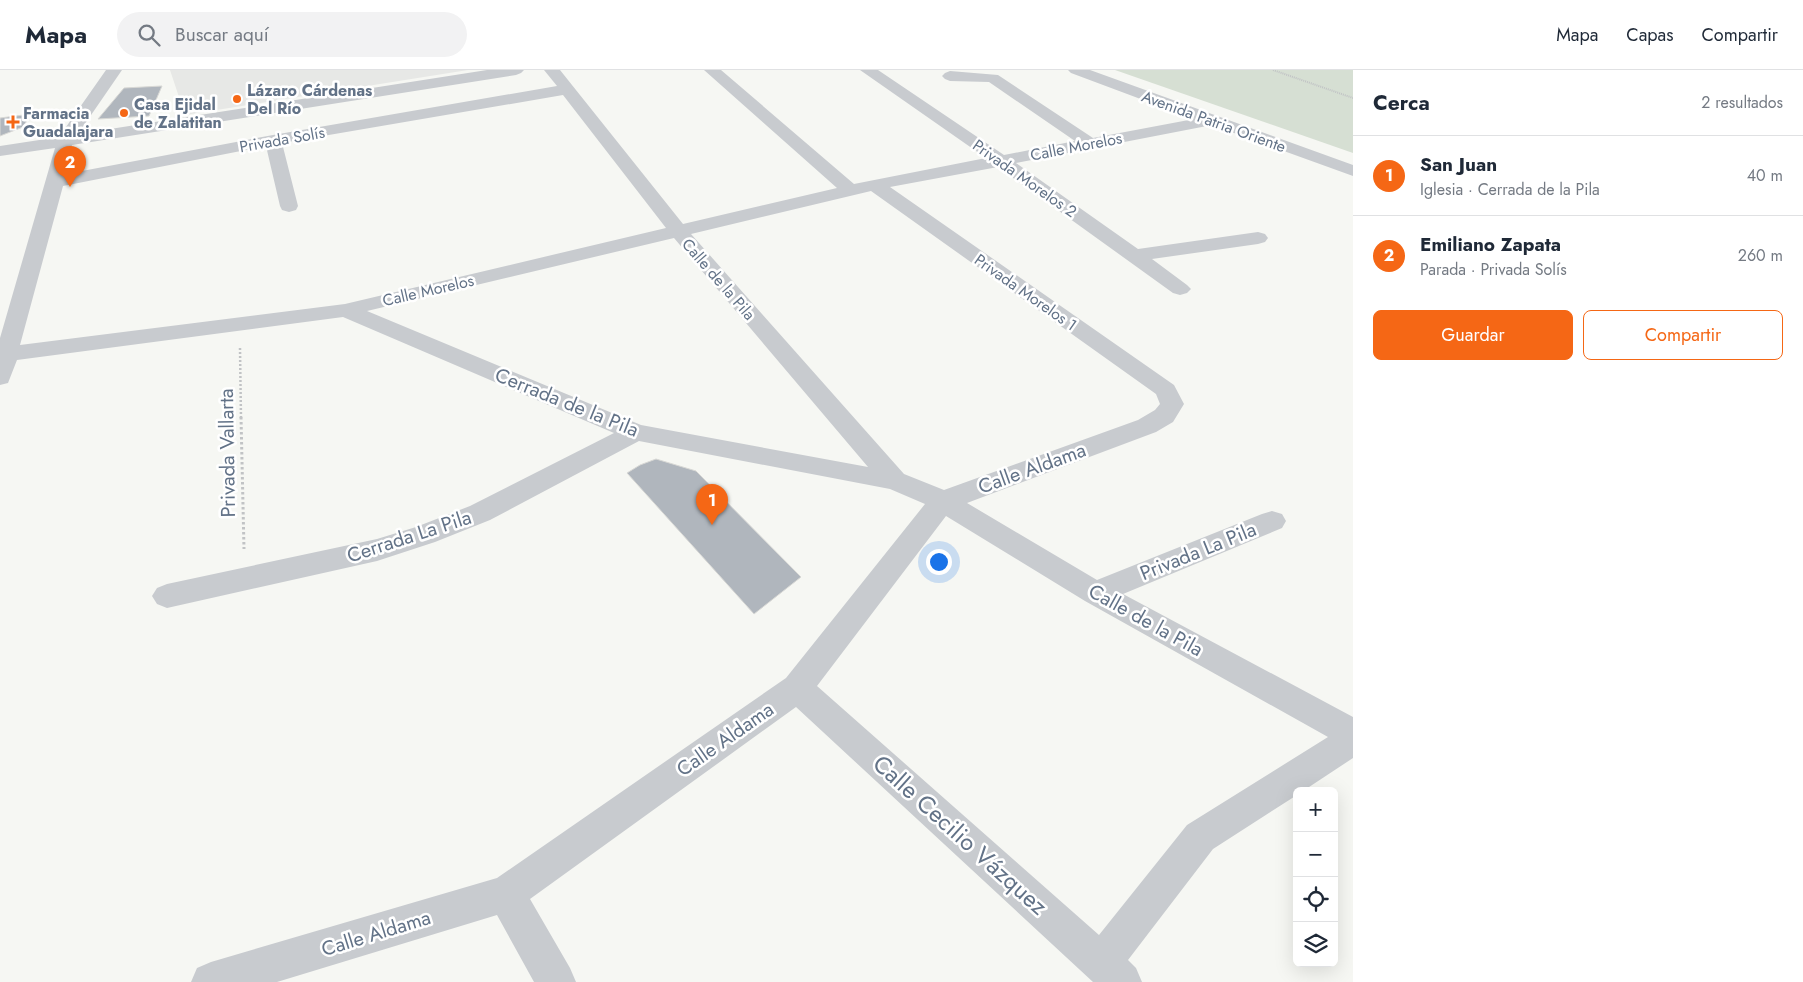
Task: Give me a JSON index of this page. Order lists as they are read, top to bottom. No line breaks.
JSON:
{"streets":{"street":["Avenida Patria Oriente","Privada Solís","Calle Morelos","Privada Morelos 2","Calle de la Pila","Privada Morelos 1","Cerrada de la Pila","Calle Aldama","Cerrada La Pila","Privada La Pila","Calle Cecilio Vázquez"],"path":["Privada Vallarta"]},"crossings":[["Avenida Patria Oriente","Calle Morelos"],["Privada Solís","Calle de la Pila"],["Calle Morelos","Privada Morelos 2"],["Calle Morelos","Calle de la Pila"],["Calle Morelos","Privada Morelos 1"],["Calle Morelos","Cerrada de la Pila"],["Calle Morelos","Privada Vallarta"],["Calle de la Pila","Cerrada de la Pila"],["Calle de la Pila","Calle Aldama"],["Calle de la Pila","Privada La Pila"],["Privada Morelos 1","Calle Aldama"],["Cerrada de la Pila","Calle Aldama"],["Cerrada de la Pila","Cerrada La Pila"],["Privada Vallarta","Cerrada La Pila"],["Calle Aldama","Calle Cecilio Vázquez"]],"places":{"other":["Lázaro Cárdenas Del Río","Casa Ejidal de Zalatitan"],"health":["Farmacia Guadalajara"]},"page":{"header":"Mapa","search":"Buscar aquí","nav":["Mapa","Capas","Compartir"],"heading":["Cerca","2 resultados"],"list":[{"mark":"1","name":"San Juan","note":"Iglesia · Cerrada de la Pila","value":"40 m"},{"mark":"2","name":"Emiliano Zapata","note":"Parada · Privada Solís","value":"260 m"}],"pins":["2","1"],"buttons":["Guardar","Compartir"],"map_buttons":["+","−"]}}
